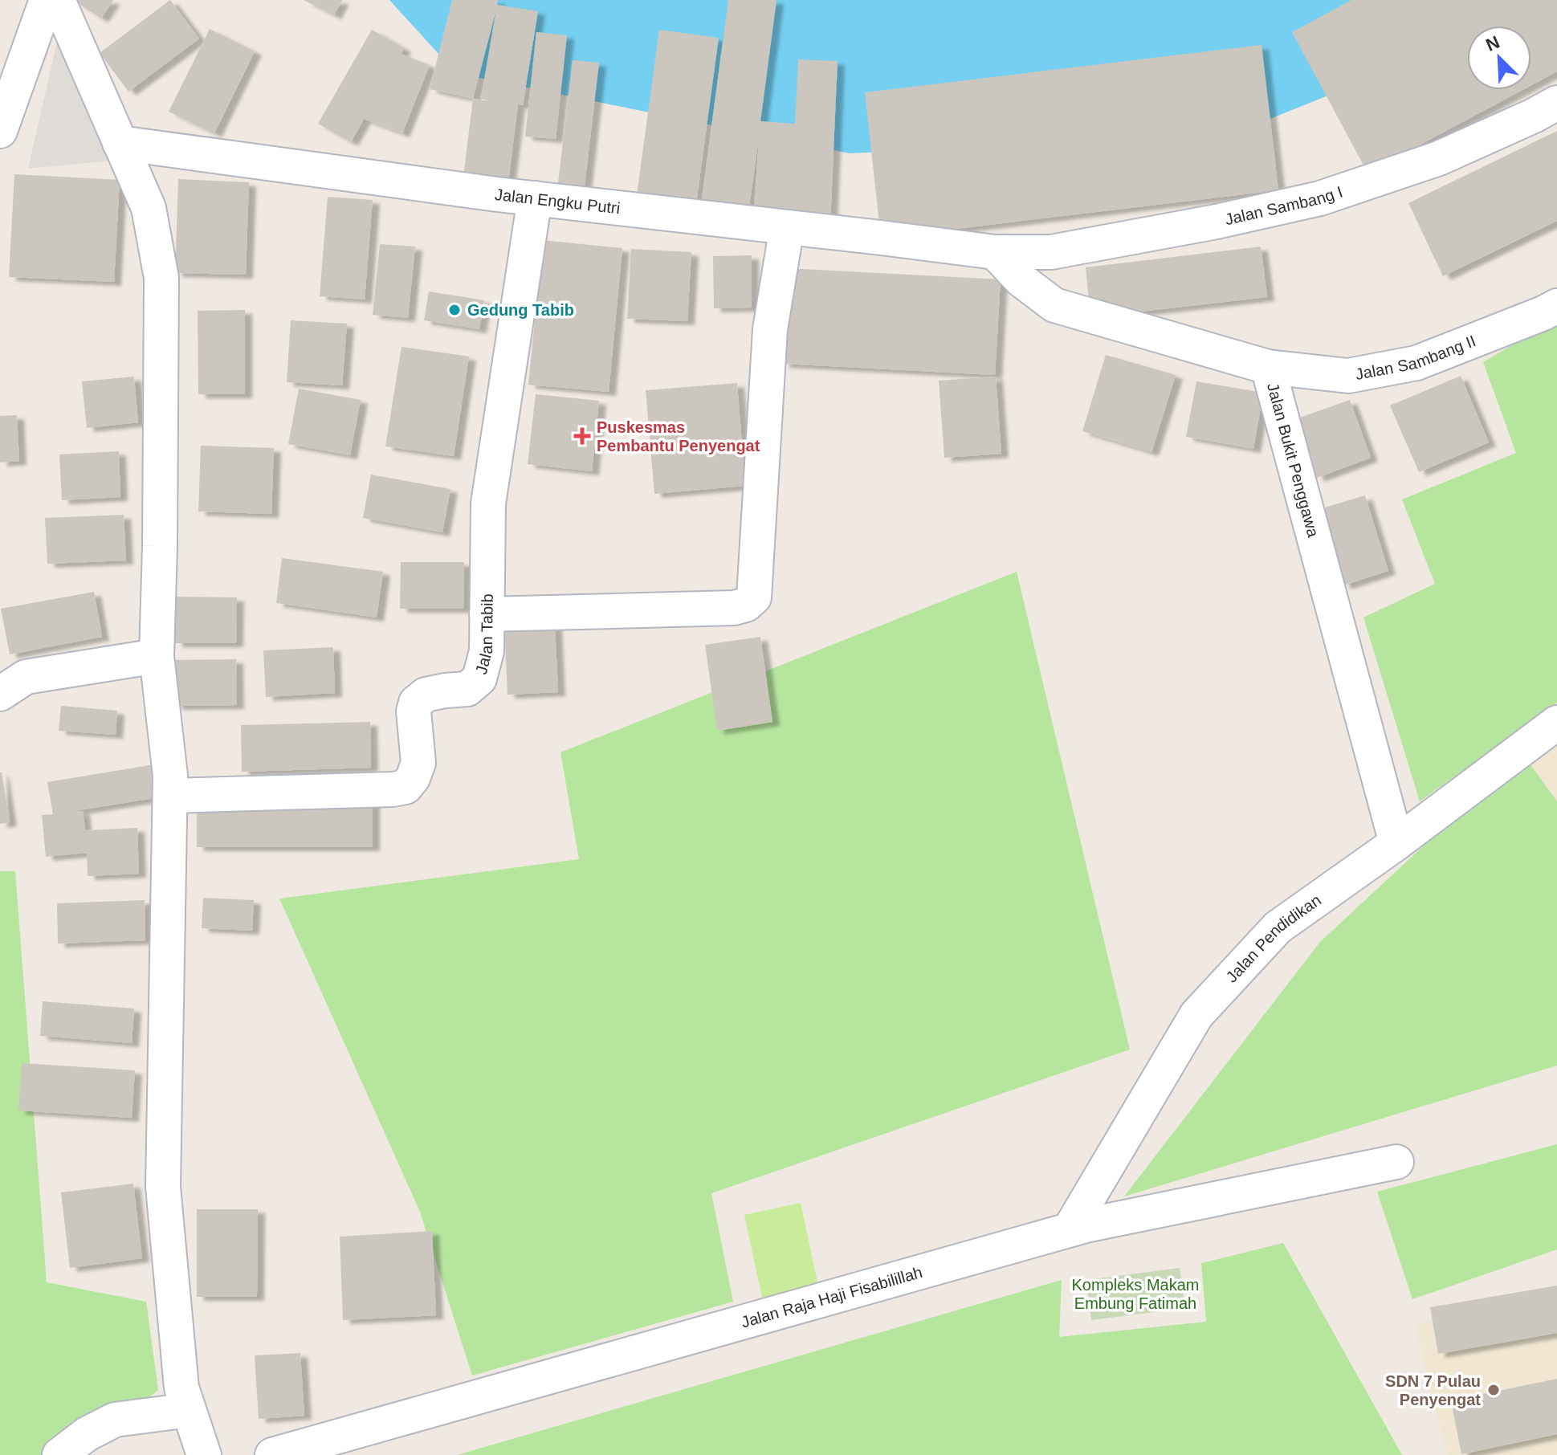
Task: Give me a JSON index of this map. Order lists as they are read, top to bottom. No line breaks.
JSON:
{"streets":{"street":["Jalan Engku Putri","Jalan Sambang I","Jalan Sambang II","Jalan Bukit Penggawa","Jalan Tabib","Jalan Pendidikan","Jalan Raja Haji Fisabilillah"]},"crossings":[["Jalan Engku Putri","Jalan Sambang I"],["Jalan Engku Putri","Jalan Bukit Penggawa"],["Jalan Engku Putri","Jalan Tabib"],["Jalan Sambang I","Jalan Bukit Penggawa"],["Jalan Sambang II","Jalan Bukit Penggawa"],["Jalan Bukit Penggawa","Jalan Pendidikan"],["Jalan Pendidikan","Jalan Raja Haji Fisabilillah"]],"parks":["Kompleks Makam Embung Fatimah"],"places":{"other":["Gedung Tabib","SDN 7 Pulau Penyengat"],"health":["Puskesmas Pembantu Penyengat"]},"north":"top left"}
